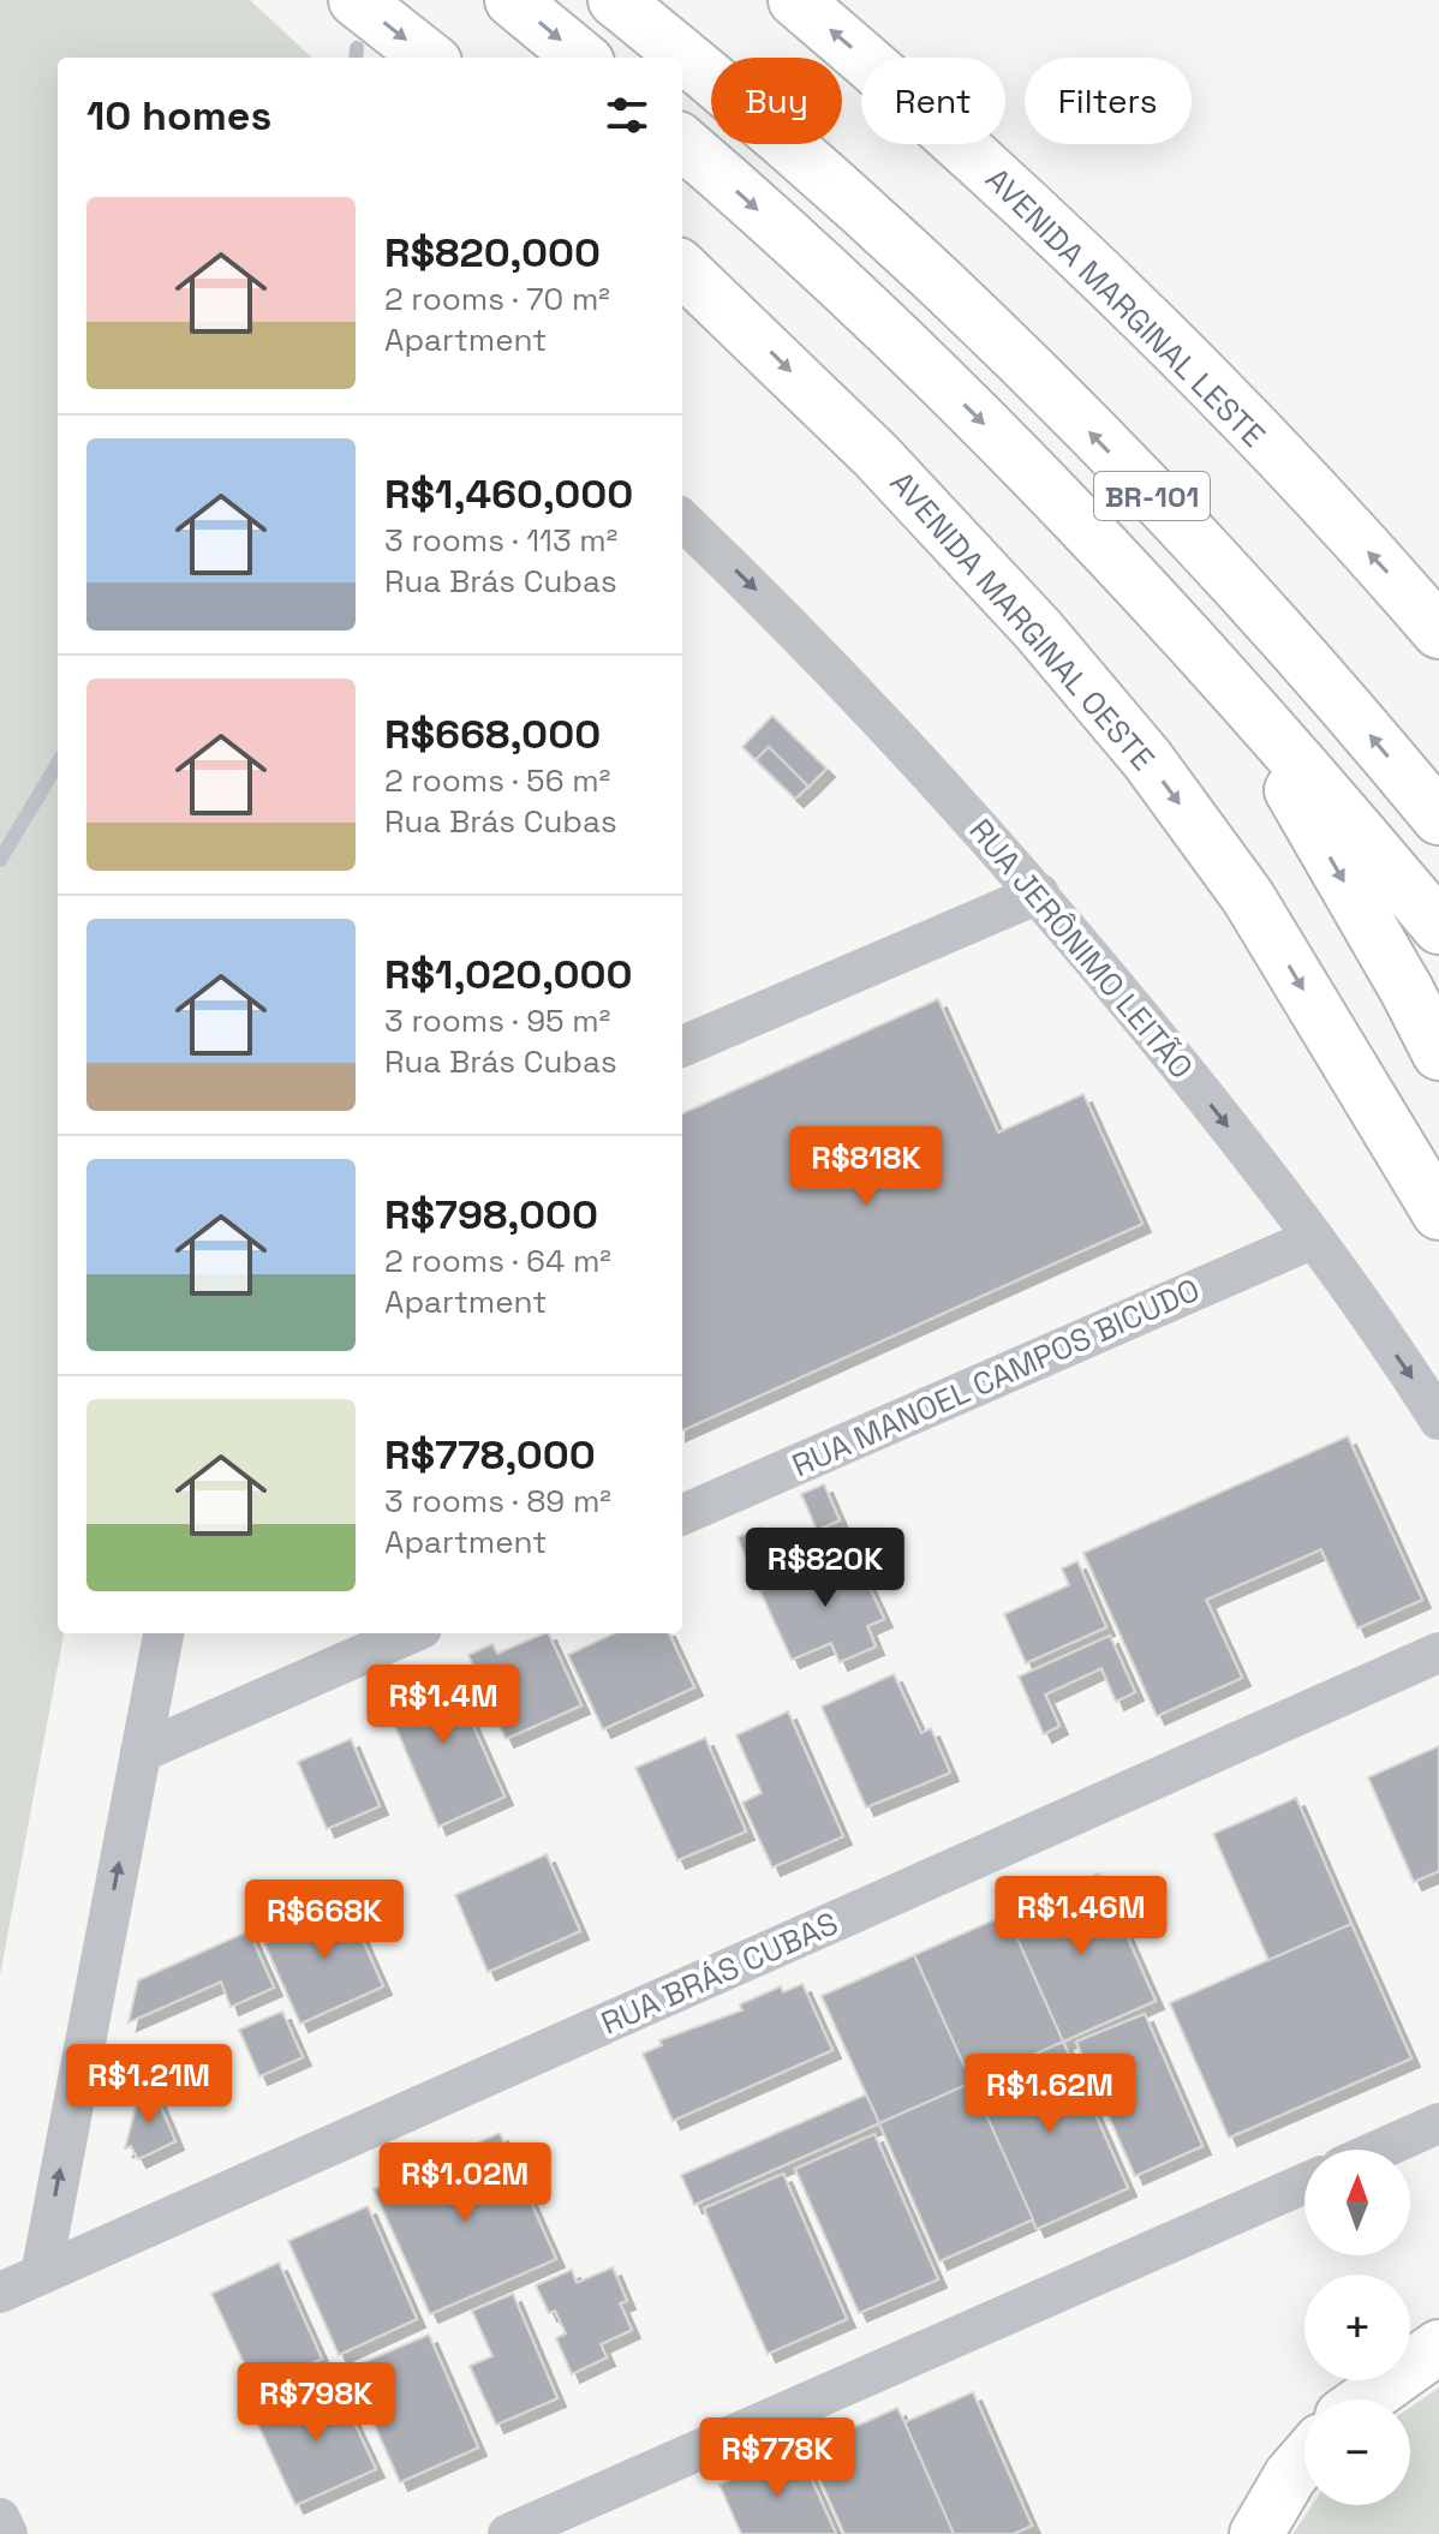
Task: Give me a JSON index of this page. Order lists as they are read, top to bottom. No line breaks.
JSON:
{"streets":{"main road":["AVENIDA MARGINAL LESTE","BR-101","AVENIDA MARGINAL OESTE"],"street":["RUA JERÔNIMO LEITÃO","RUA MANOEL CAMPOS BICUDO","RUA BRÁS CUBAS"]},"crossings":[["RUA JERÔNIMO LEITÃO","RUA MANOEL CAMPOS BICUDO"]],"one_way":["RUA JERÔNIMO LEITÃO"],"north":"top","page":{"chip":["Buy","Rent","Filters"],"heading":"10 homes","list":[{"name":"R$820,000","note":"2 rooms · 70 m² · Apartment"},{"name":"R$1,460,000","note":"3 rooms · 113 m² · Rua Brás Cubas"},{"name":"R$668,000","note":"2 rooms · 56 m² · Rua Brás Cubas"},{"name":"R$1,020,000","note":"3 rooms · 95 m² · Rua Brás Cubas"},{"name":"R$798,000","note":"2 rooms · 64 m² · Apartment"},{"name":"R$778,000","note":"3 rooms · 89 m² · Apartment"}],"price":["R$818K","R$820K","R$1.4M","R$1.46M","R$668K","R$1.21M","R$1.62M","R$1.02M","R$798K","R$778K"],"map_buttons":["+","−"]}}
